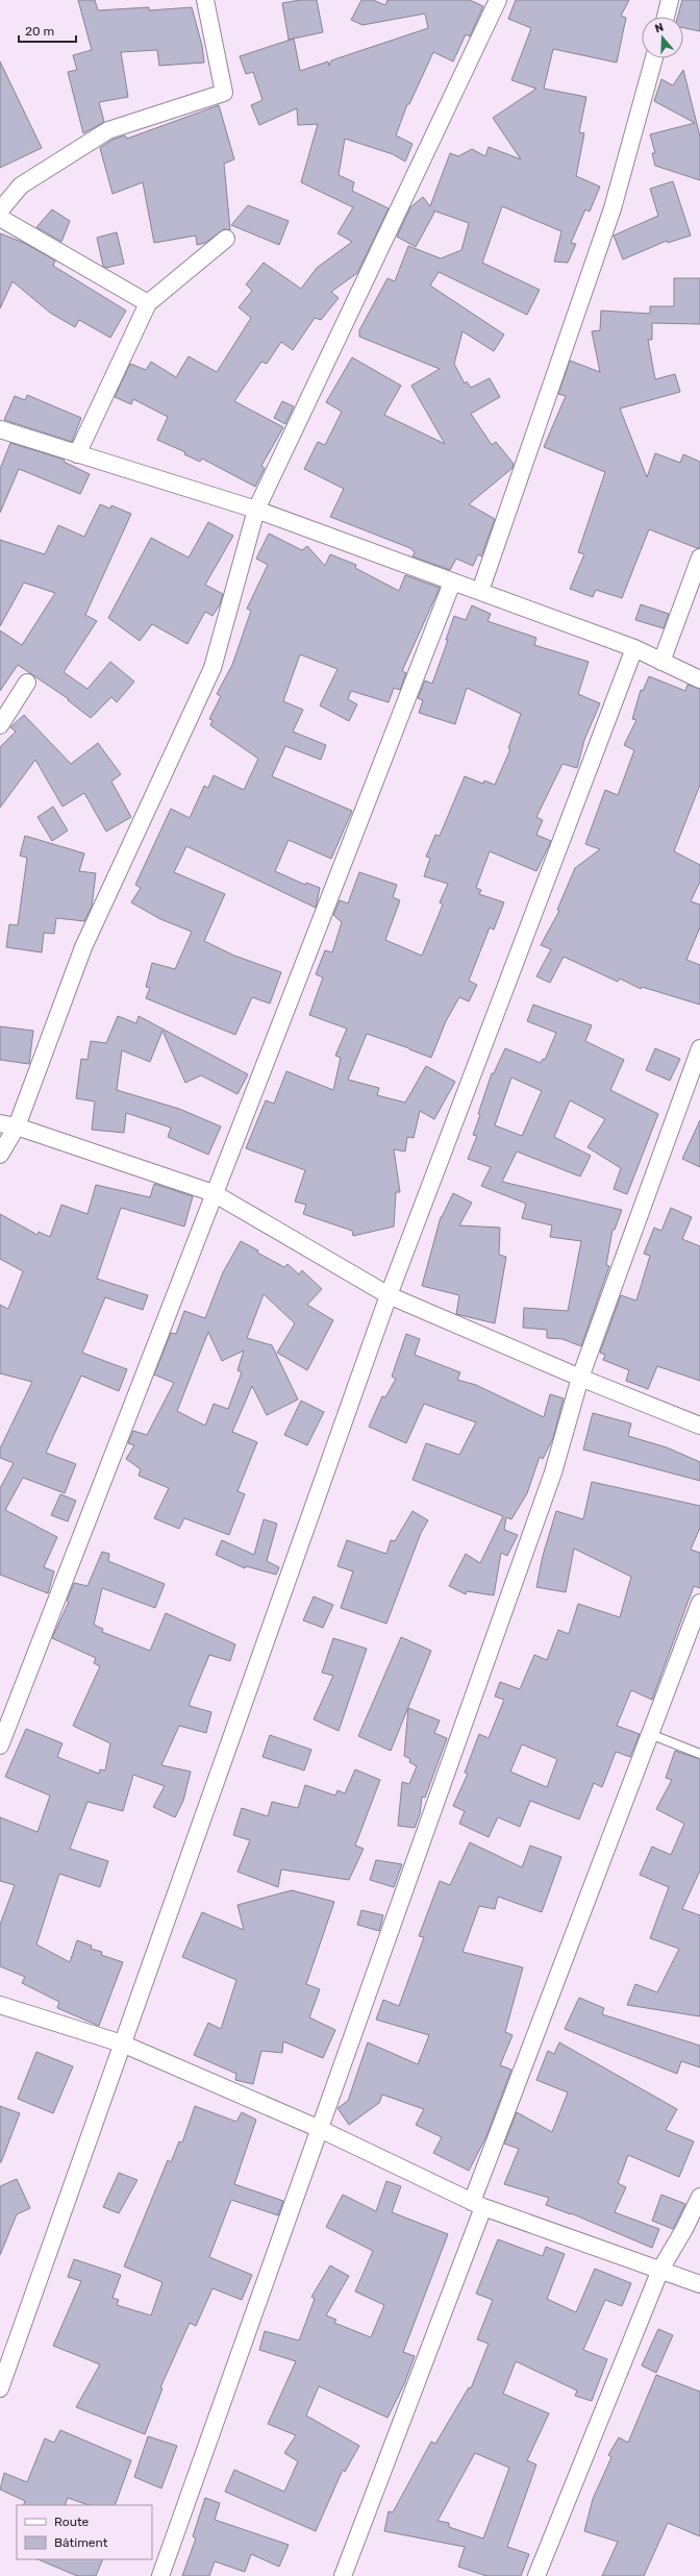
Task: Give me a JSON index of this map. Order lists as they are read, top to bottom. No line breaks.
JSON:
{"legend":["Route","Bâtiment"],"scale_bar":"20 m","north":"top"}
